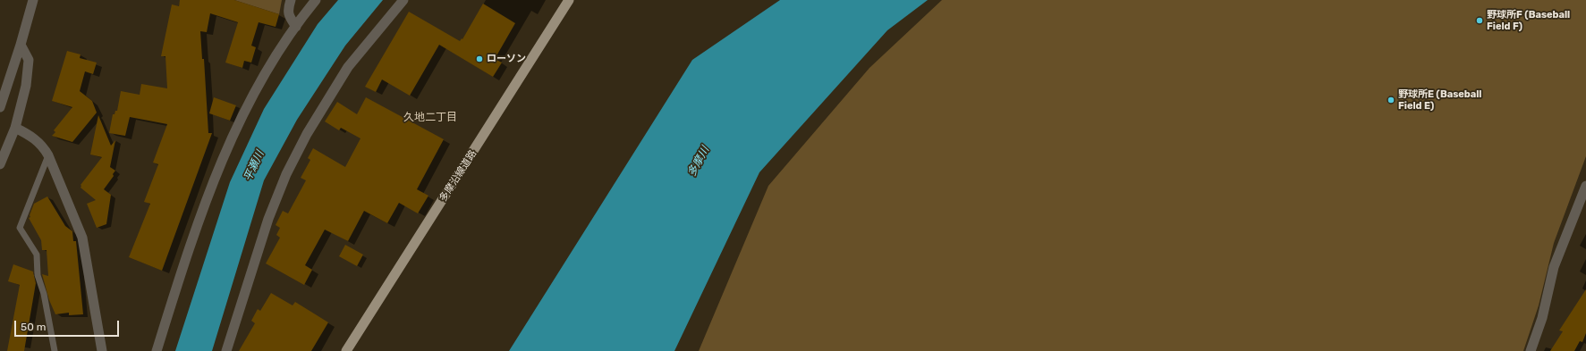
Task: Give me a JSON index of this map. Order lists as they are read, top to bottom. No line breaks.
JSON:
{"streets":{"main road":["多摩沿線道路"]},"districts":["久地二丁目"],"water":["多摩川","平瀬川"],"places":["野球所F (Baseball Field F)","ローソン","野球所E (Baseball Field E)"],"scale_bar":"50 m"}
